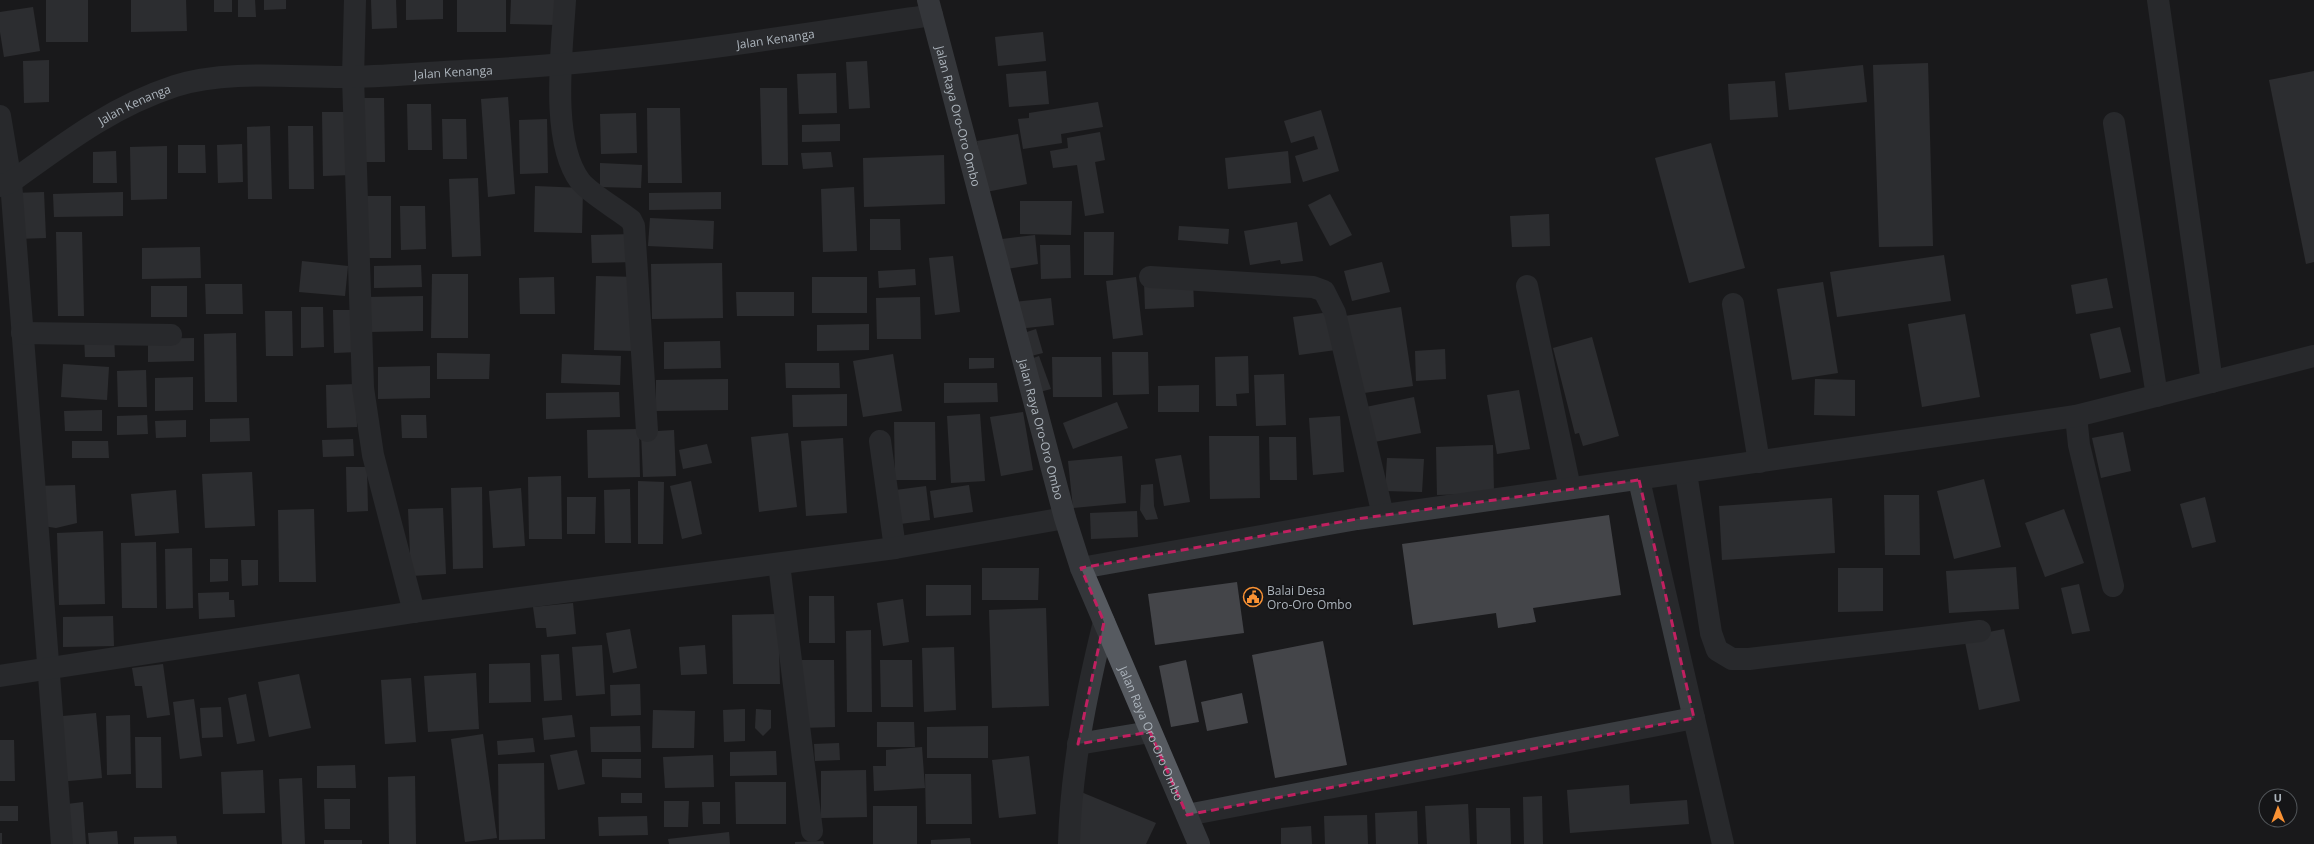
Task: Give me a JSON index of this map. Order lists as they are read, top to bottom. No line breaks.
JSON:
{"streets":{"main road":["Jalan Raya Oro-Oro Ombo"],"street":["Jalan Kenanga"]},"crossings":[["Jalan Kenanga","Jalan Raya Oro-Oro Ombo"]],"places":{"public building":["Balai Desa Oro-Oro Ombo"]},"north":"top"}
